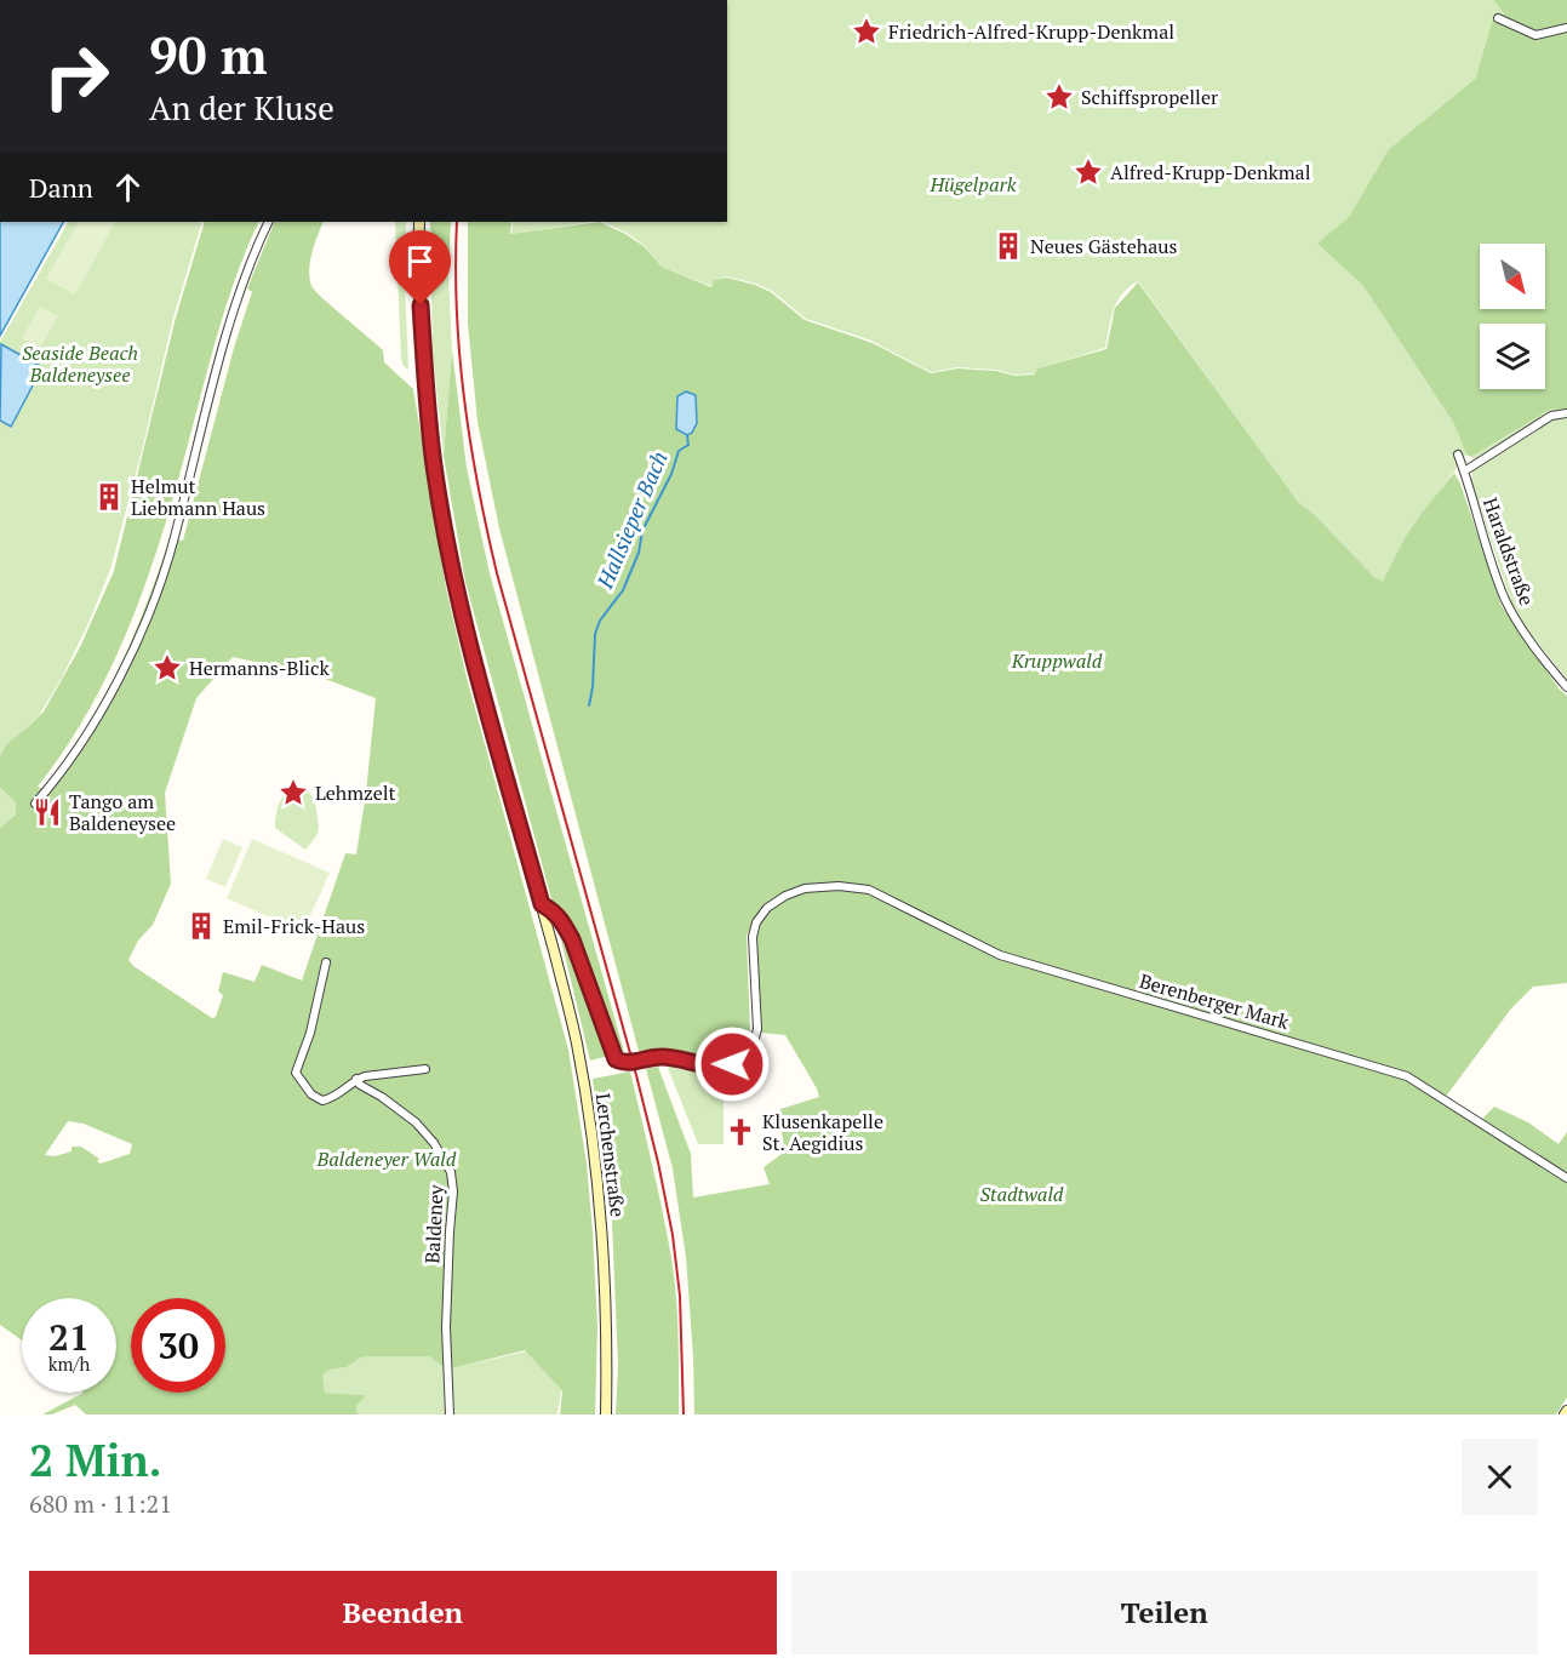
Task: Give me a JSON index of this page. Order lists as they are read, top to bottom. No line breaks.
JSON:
{"streets":{"main road":["Lerchenstraße"],"street":["Haraldstraße","Berenberger Mark","Baldeney"]},"crossings":[["Berenberger Mark","Lerchenstraße"]],"water":["Hallsieper Bach"],"parks":["Hügelpark","Seaside Beach Baldeneysee","Kruppwald","Baldeneyer Wald","Stadtwald"],"places":{"place":["Friedrich-Alfred-Krupp-Denkmal","Schiffspropeller","Alfred-Krupp-Denkmal","Hermanns-Blick","Lehmzelt"],"building":["Neues Gästehaus","Helmut Liebmann Haus","Emil-Frick-Haus"],"restaurant":["Tango am Baldeneysee"],"church":["Klusenkapelle St. Aegidius"]},"north":"bottom right","page":{"turn":["90 m","An der Kluse"],"then":"Dann","speed":"21 km/h","limit":"30","heading":["2 Min.","680 m · 11:21"],"buttons":["Beenden","Teilen"]}}
